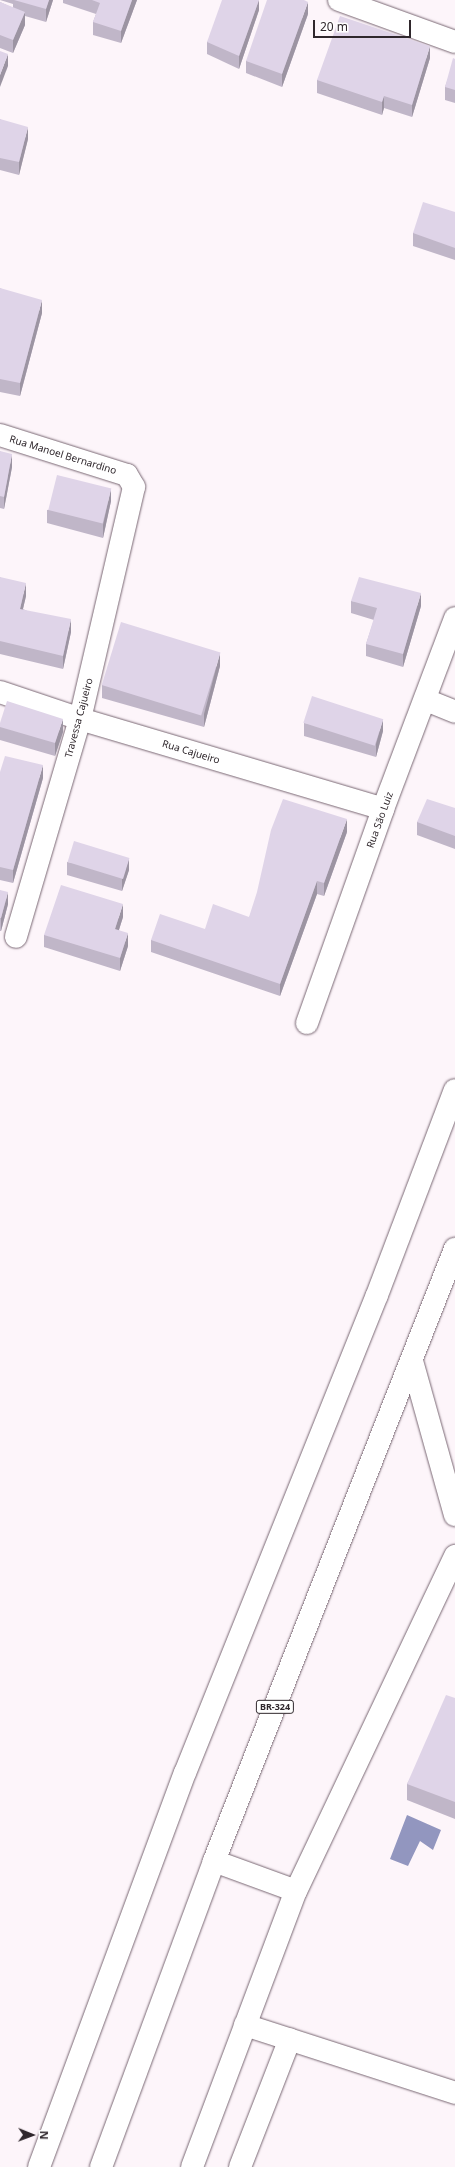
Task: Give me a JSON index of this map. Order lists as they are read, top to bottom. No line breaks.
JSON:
{"streets":{"main road":["Rua Manoel Bernardino","Travessa Cajueiro","Rua Cajueiro","Rua São Luiz","BR-324"]},"crossings":[["Rua Manoel Bernardino","Travessa Cajueiro"],["Travessa Cajueiro","Rua Cajueiro"],["Rua Cajueiro","Rua São Luiz"]],"scale_bar":"20 m","north":"right"}
